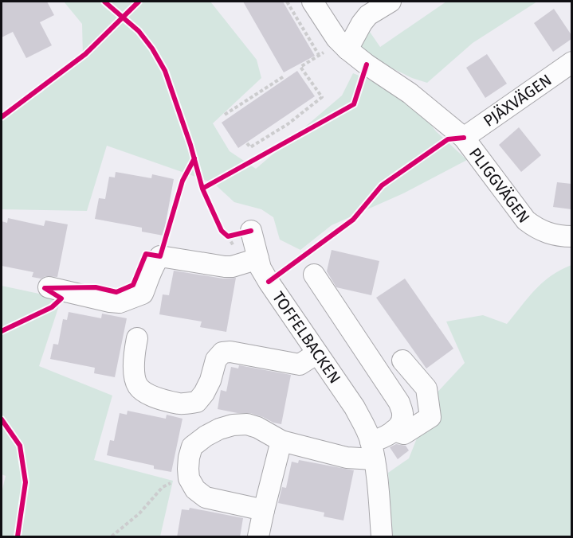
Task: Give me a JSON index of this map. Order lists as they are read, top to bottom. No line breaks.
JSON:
{"streets":{"street":["PJÄXVÄGEN","PLIGGVÄGEN","TOFFELBACKEN"]},"crossings":[["PJÄXVÄGEN","PLIGGVÄGEN"]]}
